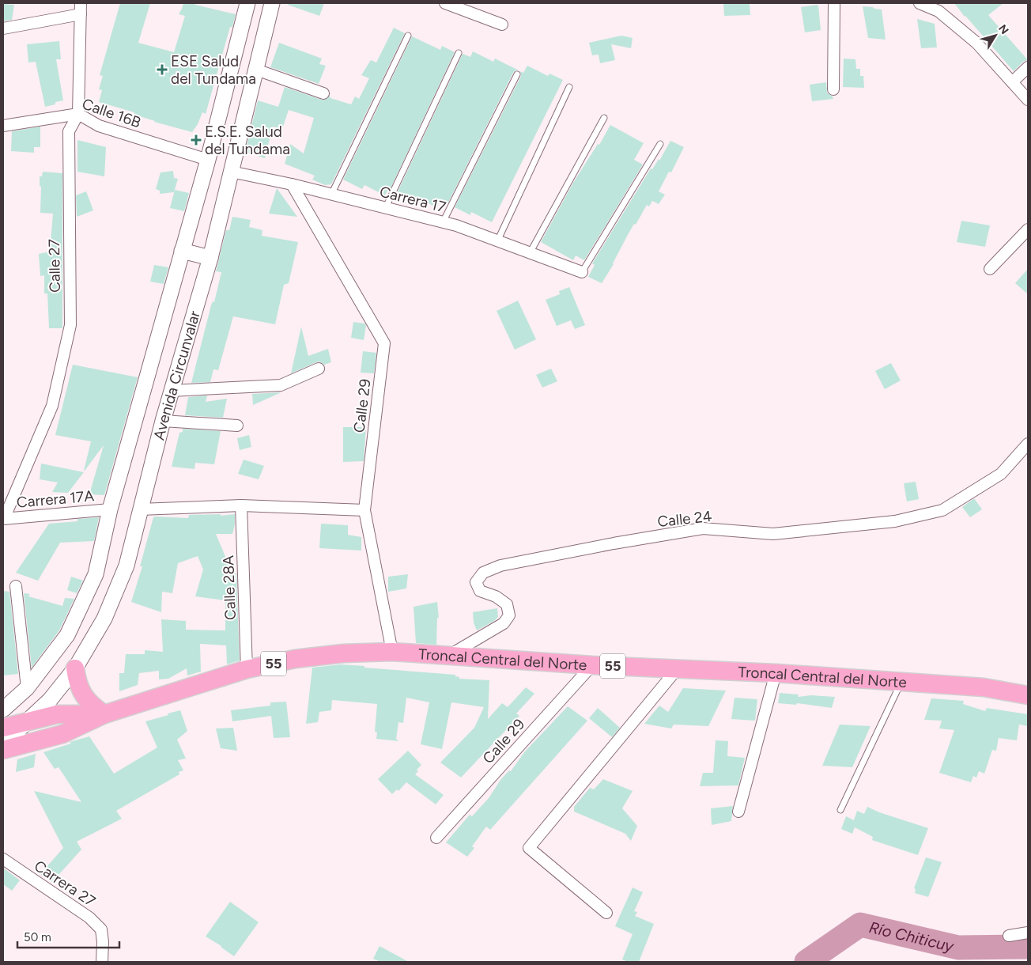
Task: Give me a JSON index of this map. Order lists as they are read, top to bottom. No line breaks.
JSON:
{"streets":{"highway":["Avenida Circunvalar","Troncal Central del Norte","55"],"street":["Calle 16B","Carrera 17","Calle 27","Calle 29","Carrera 17A","Calle 24","Calle 28A","Carrera 27"]},"crossings":[["Calle 16B","Calle 27"],["Calle 16B","Avenida Circunvalar"],["Carrera 17","Avenida Circunvalar"],["Carrera 17","Calle 29"],["Calle 27","Carrera 17A"],["Avenida Circunvalar","Carrera 17A"],["Avenida Circunvalar","Troncal Central del Norte"],["Avenida Circunvalar","55"],["Calle 29","Troncal Central del Norte"],["Calle 24","Troncal Central del Norte"],["Calle 28A","Troncal Central del Norte"],["Troncal Central del Norte","55"]],"water":["Río Chiticuy"],"places":{"health":["ESE Salud del Tundama","E.S.E. Salud del Tundama"]},"scale_bar":"50 m","north":"top right"}
